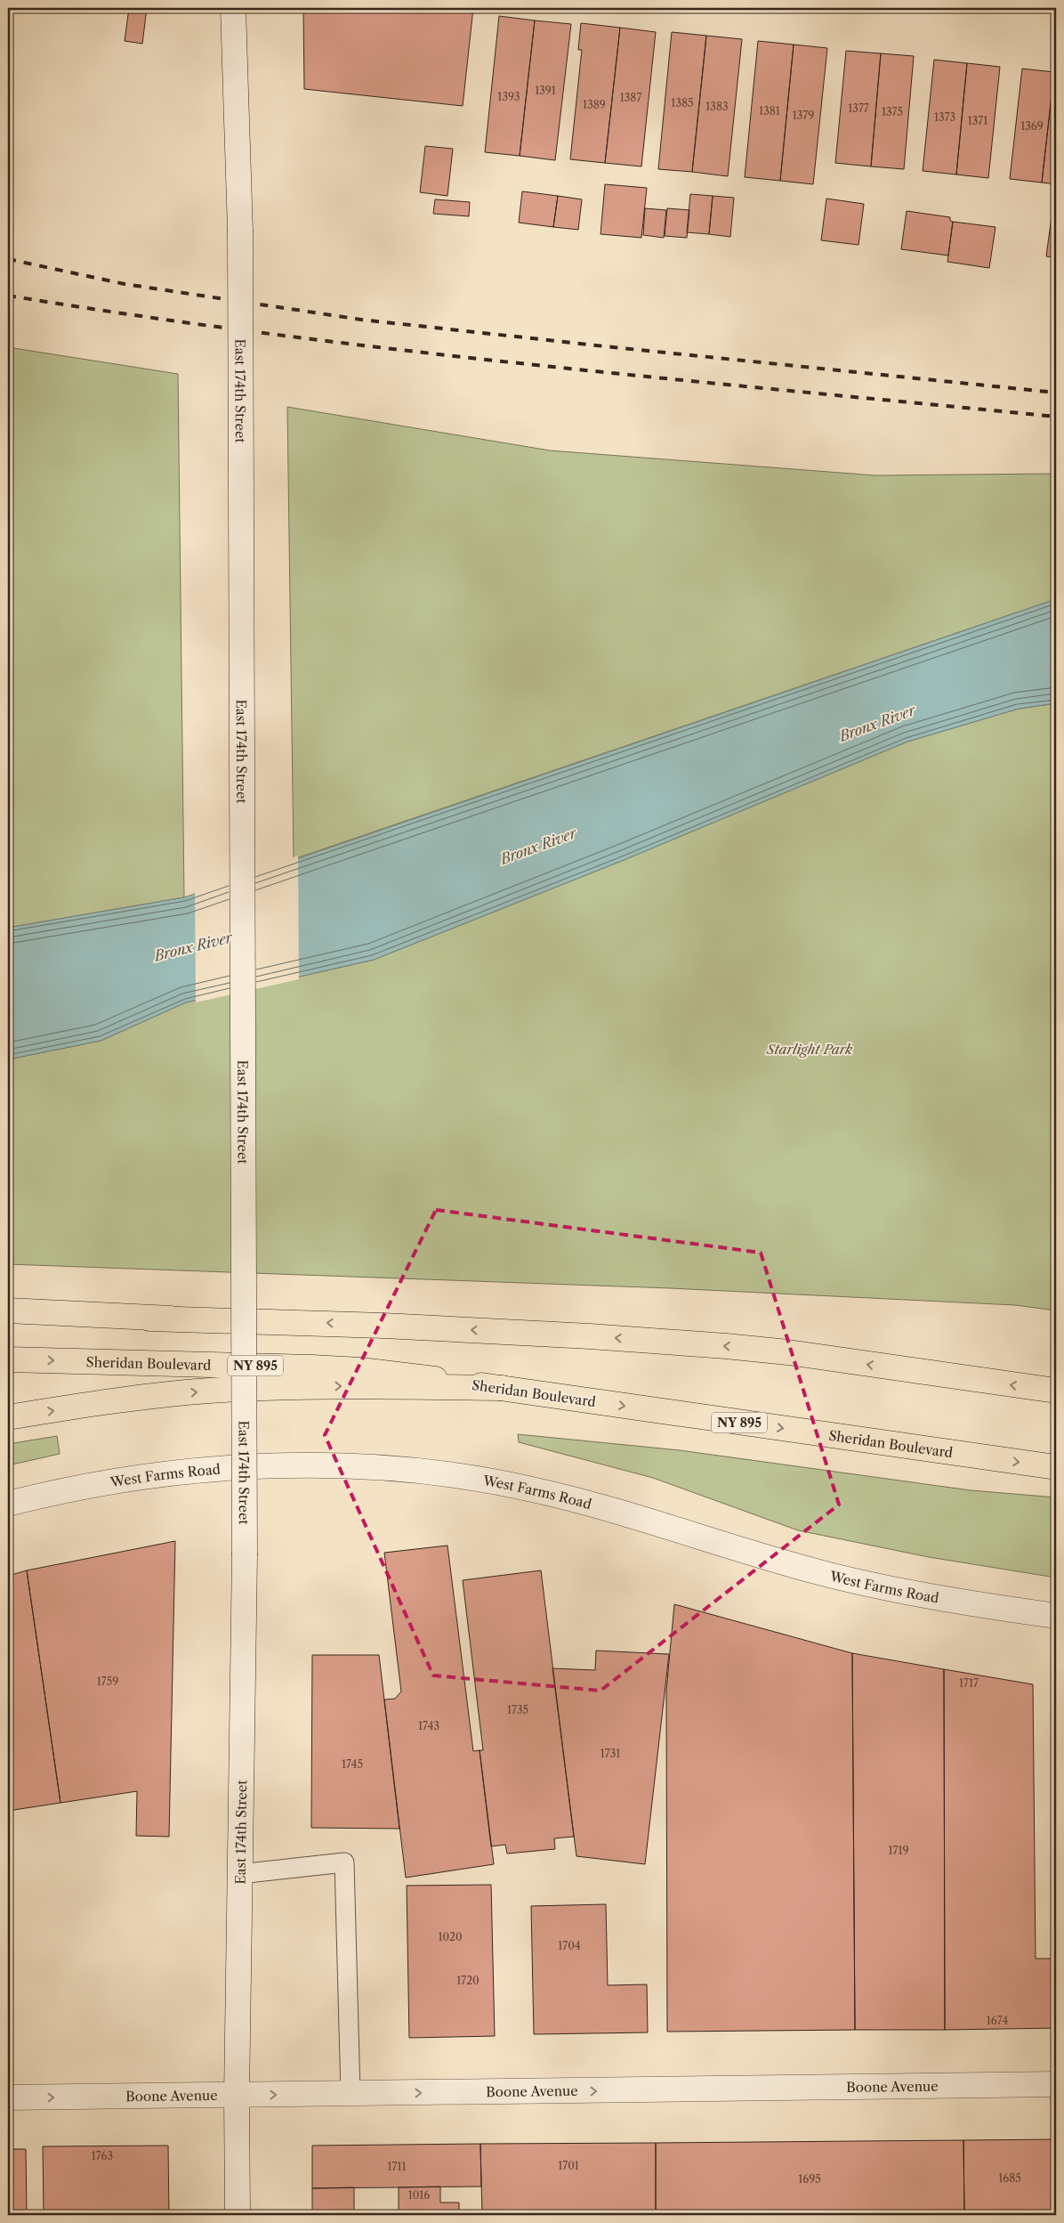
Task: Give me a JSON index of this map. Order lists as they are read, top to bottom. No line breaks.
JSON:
{"streets":{"main road":["East 174th Street","Sheridan Boulevard","NY 895","West Farms Road","Boone Avenue"]},"crossings":[["East 174th Street","Boone Avenue"]],"one_way":["Boone Avenue"],"water":["Bronx River"],"parks":["Starlight Park"],"house_numbers":["1391","1393","1387","1385","1389","1383","1377","1381","1375","1379","1373","1371","1369","1759","1717","1735","1743","1731","1745","1719","1020","1704","1720","1674","1763","1701","1711","1685","1695","1016"]}
